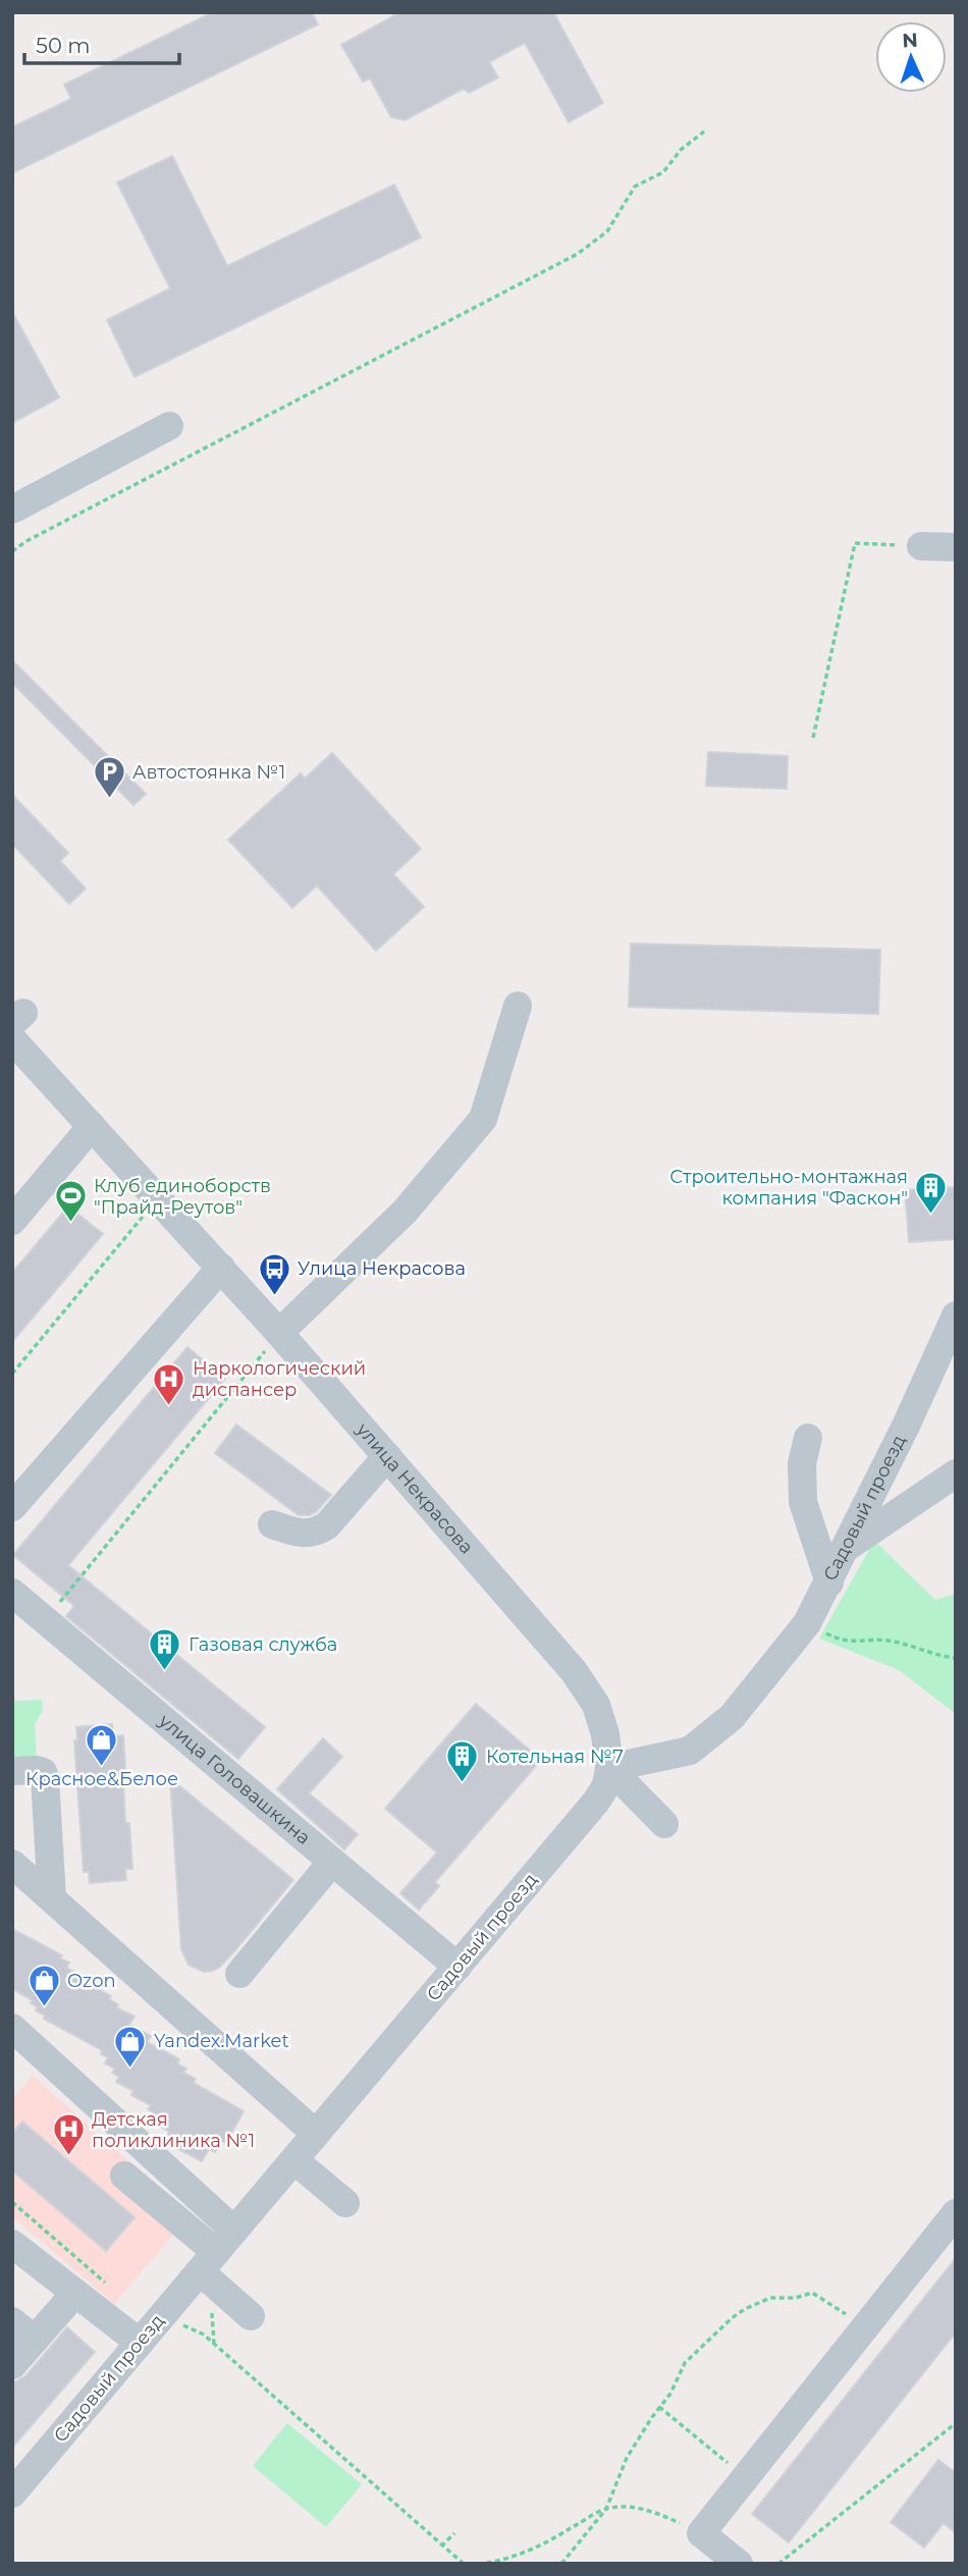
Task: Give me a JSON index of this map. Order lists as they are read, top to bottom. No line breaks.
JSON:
{"streets":{"street":["улица Некрасова","Садовый проезд","улица Головашкина"]},"crossings":[["улица Некрасова","Садовый проезд"],["Садовый проезд","улица Головашкина"]],"places":{"parking":["Автостоянка №1"],"building":["Строительно-монтажная компания \"Фаскон\"","Газовая служба","Котельная №7"],"sports":["Клуб единоборств \"Прайд-Реутов\""],"bus stop":["Улица Некрасова"],"hospital":["Наркологический диспансер","Детская поликлиника №1"],"shop":["Красное&Белое","Ozon","Yandex.Market"]},"scale_bar":"50 m","north":"top"}
